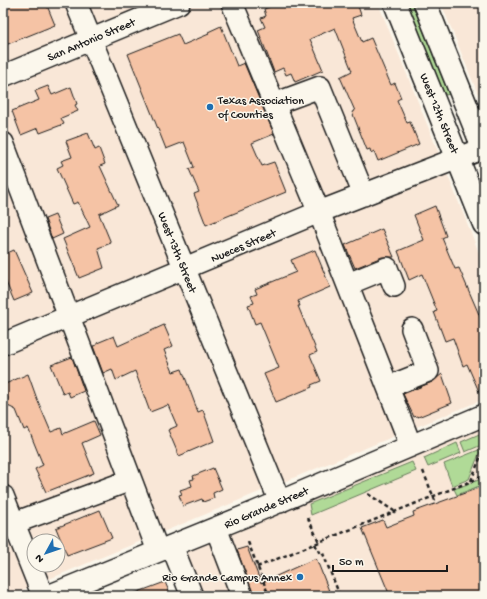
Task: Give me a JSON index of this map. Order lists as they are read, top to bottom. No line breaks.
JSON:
{"streets":{"main road":["West 12th Street"],"street":["San Antonio Street","Nueces Street","West 13th Street","Rio Grande Street"]},"crossings":[["San Antonio Street","West 13th Street"],["West 12th Street","Nueces Street"],["Nueces Street","West 13th Street"],["West 13th Street","Rio Grande Street"]],"places":["Texas Association of Counties","Rio Grande Campus Annex"],"scale_bar":"50 m","north":"bottom left"}
